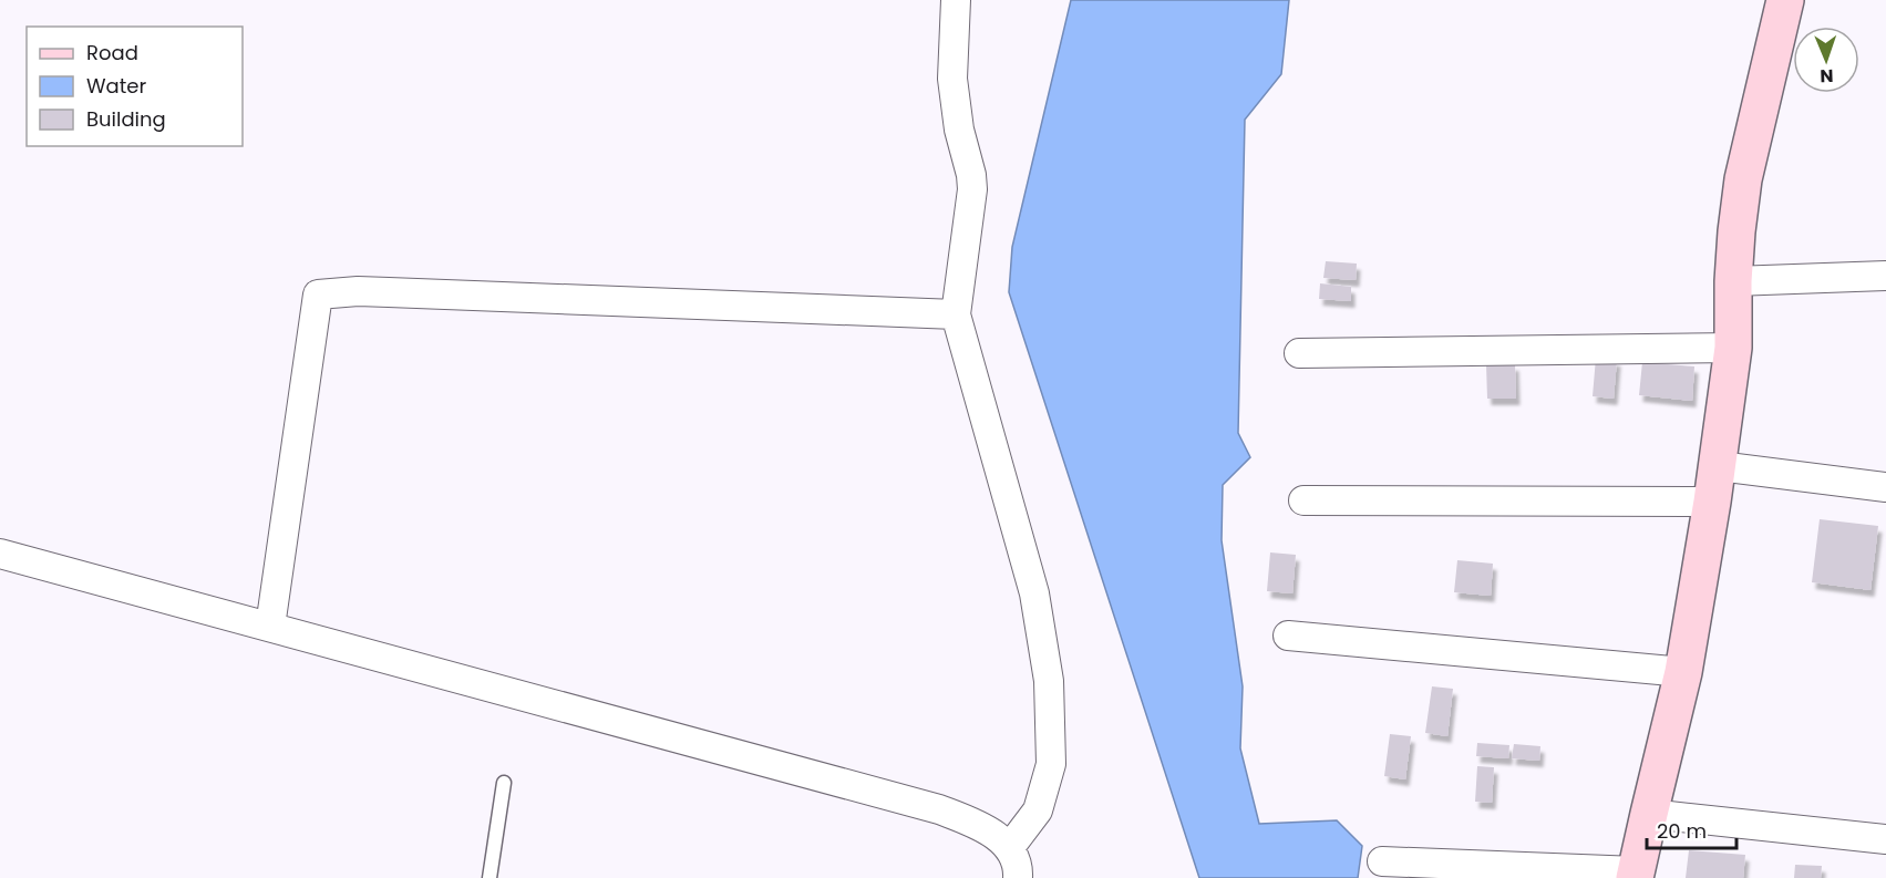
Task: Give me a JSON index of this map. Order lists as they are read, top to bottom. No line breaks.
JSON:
{"legend":["Road","Water","Building"],"scale_bar":"20 m","north":"bottom"}
